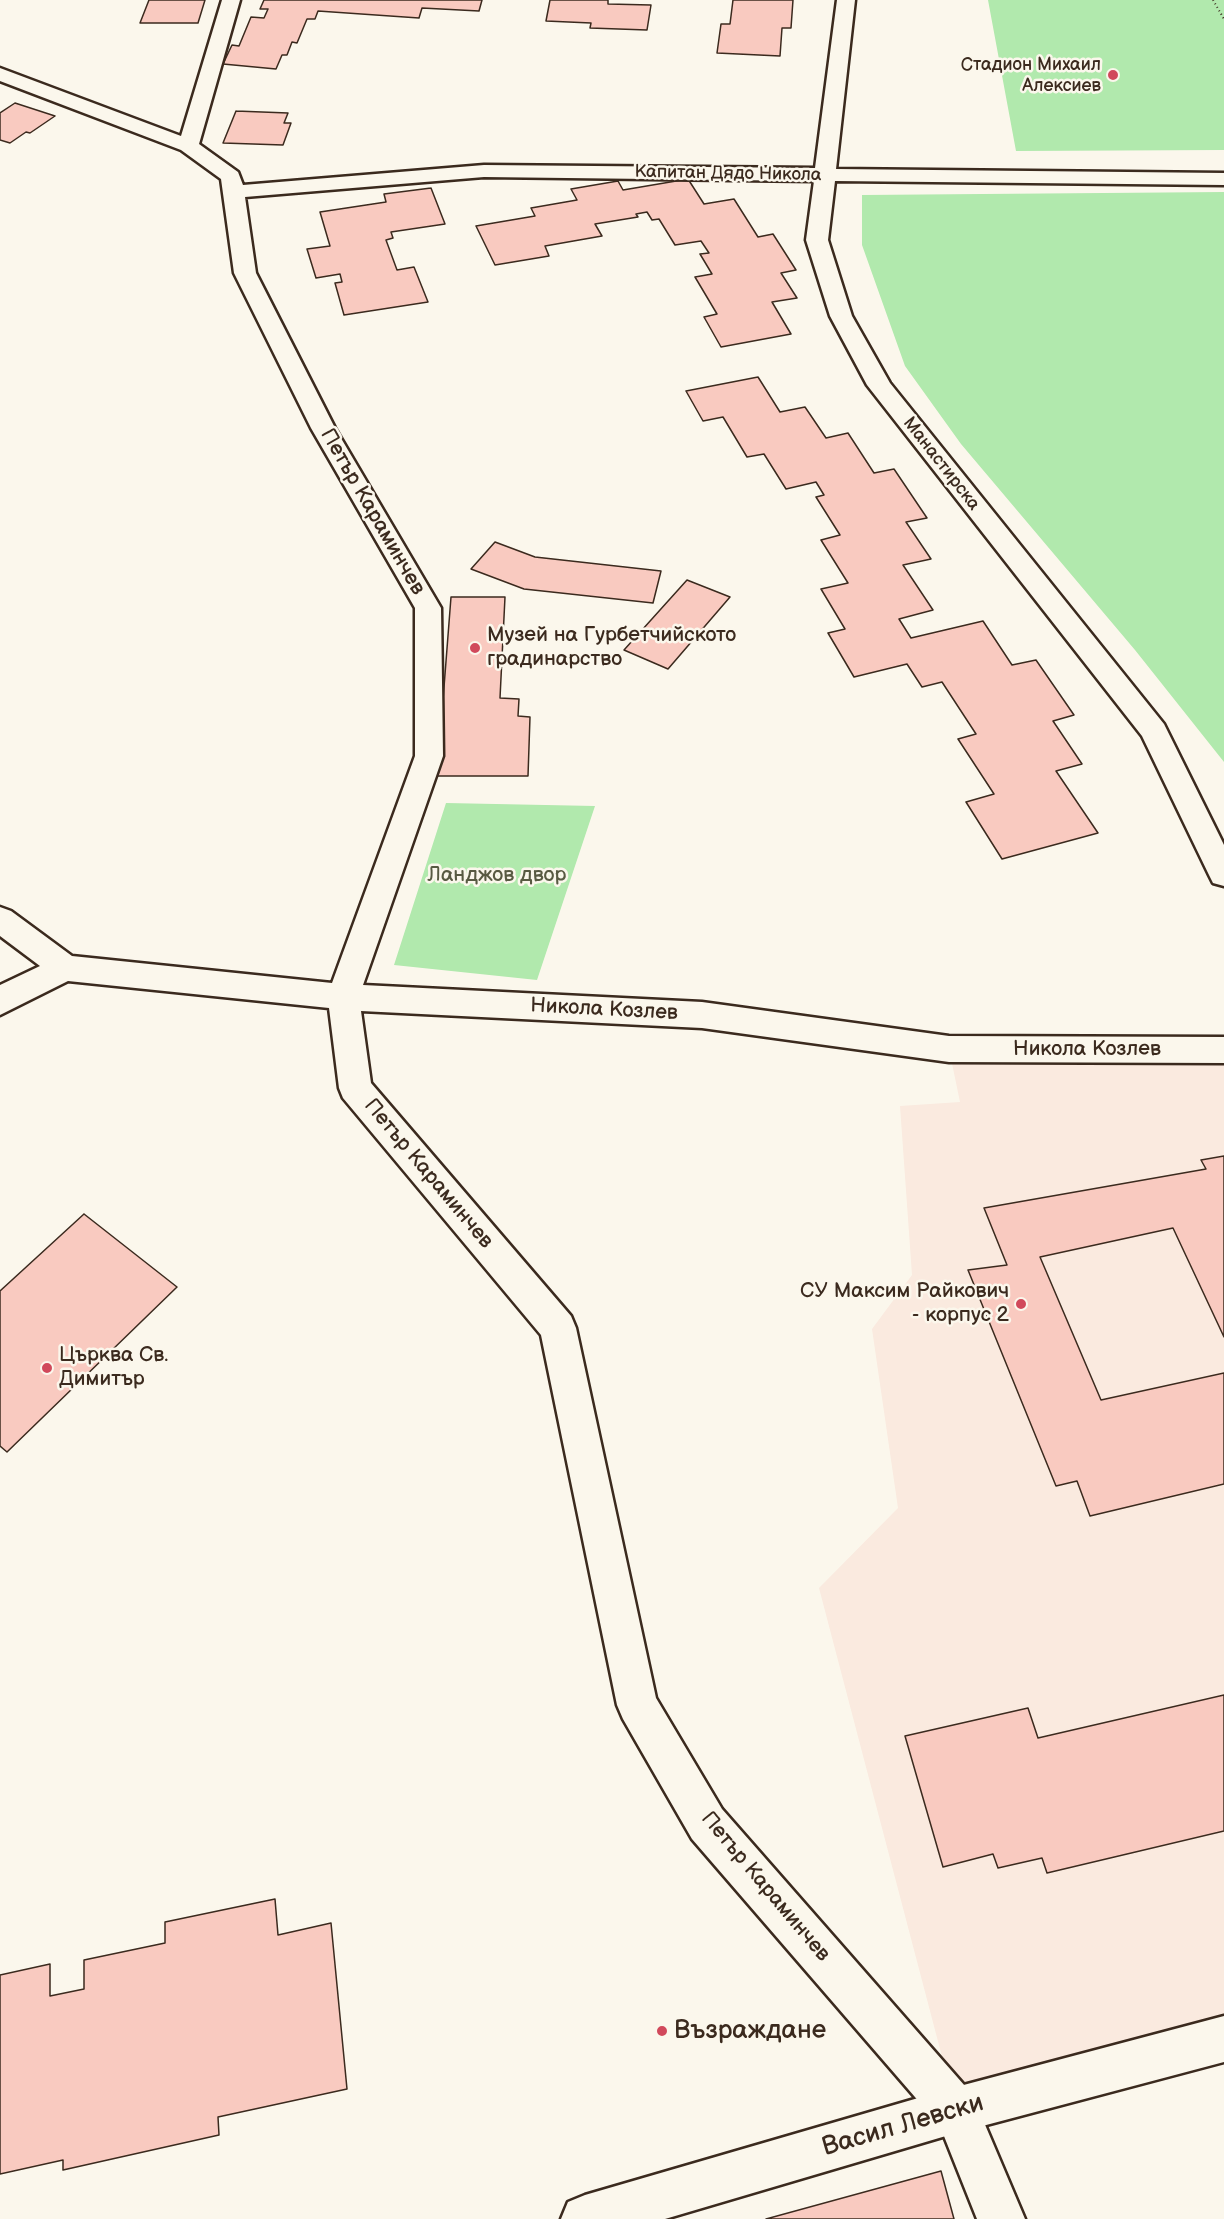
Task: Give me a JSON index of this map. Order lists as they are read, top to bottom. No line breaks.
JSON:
{"streets":{"street":["Капитан Дядо Никола","Манастирска","Петър Караминчев","Никола Козлев","Васил Левски"]},"crossings":[["Капитан Дядо Никола","Манастирска"],["Капитан Дядо Никола","Петър Караминчев"],["Петър Караминчев","Никола Козлев"],["Петър Караминчев","Васил Левски"]],"parks":["Ланджов двор"],"places":["Стадион Михаил Алексиев","Музей на Гурбетчийското градинарство","СУ Максим Райкович - корпус 2","Църква Св. Димитър","Възраждане"]}
